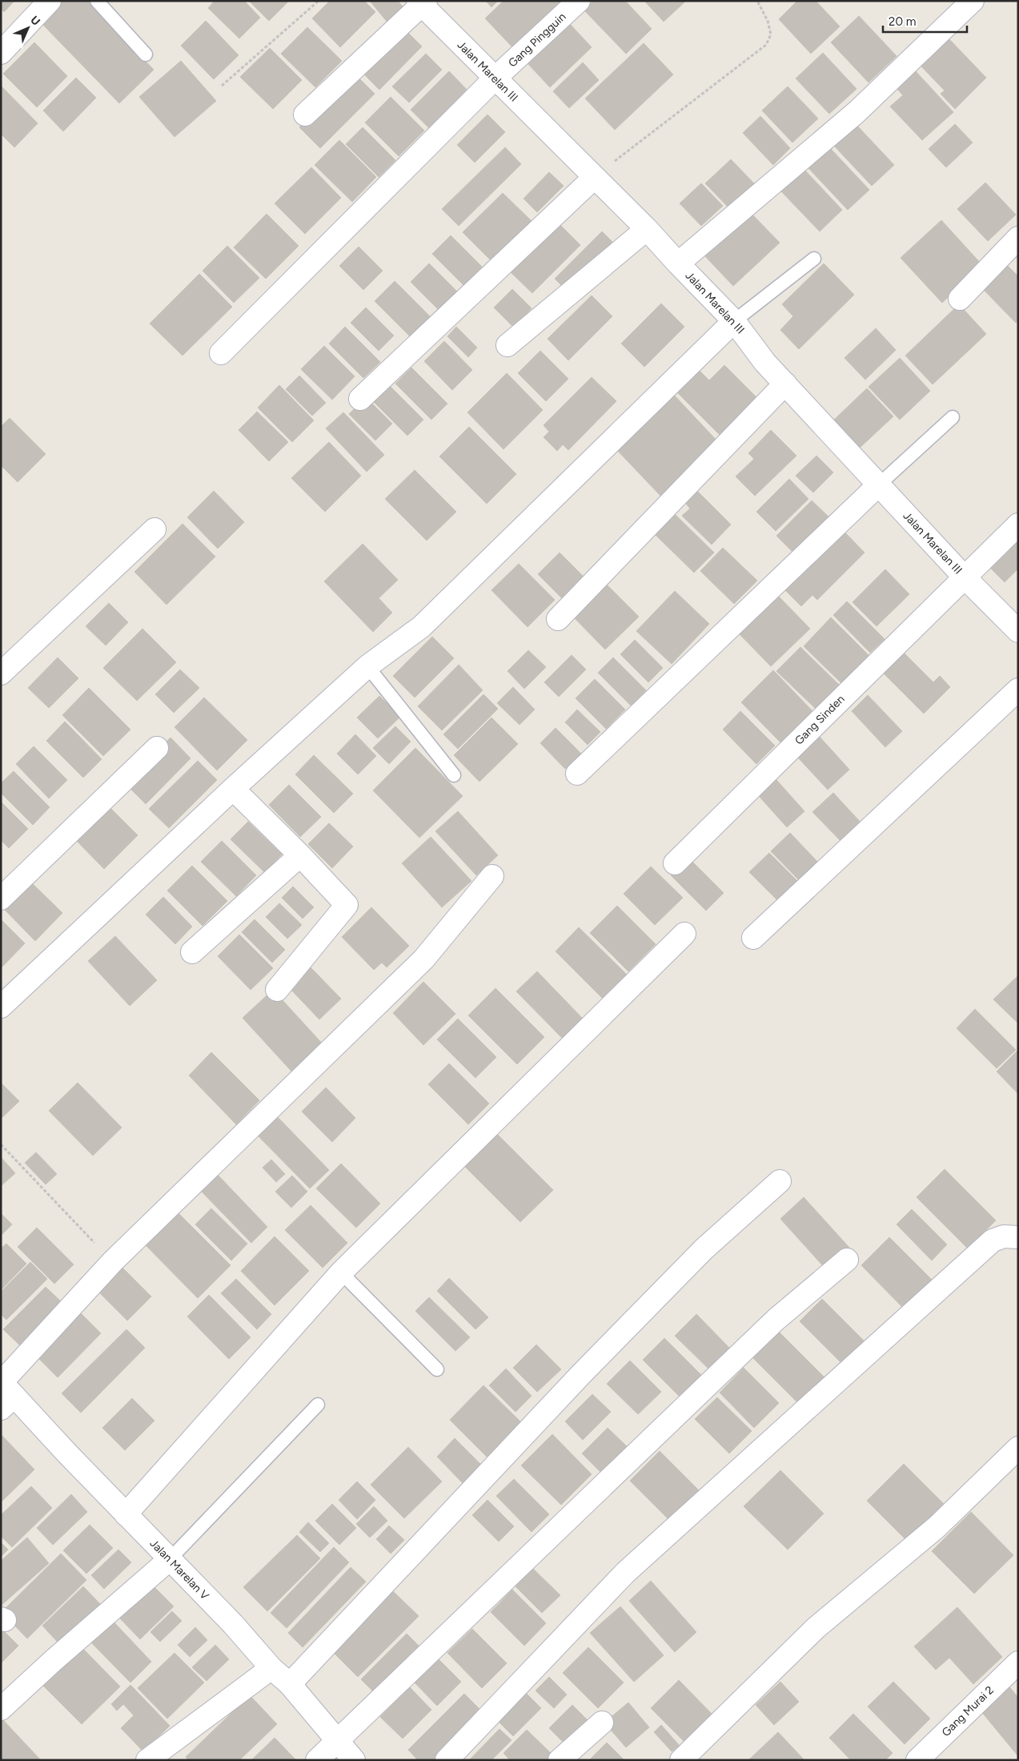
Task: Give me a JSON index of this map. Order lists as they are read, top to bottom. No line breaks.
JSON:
{"streets":{"street":["Gang Pingguin","Jalan Marelan III","Gang Sinden","Jalan Marelan V","Gang Murai 2"]},"crossings":[["Gang Pingguin","Jalan Marelan III"],["Jalan Marelan III","Gang Sinden"]],"scale_bar":"20 m","north":"top right"}
